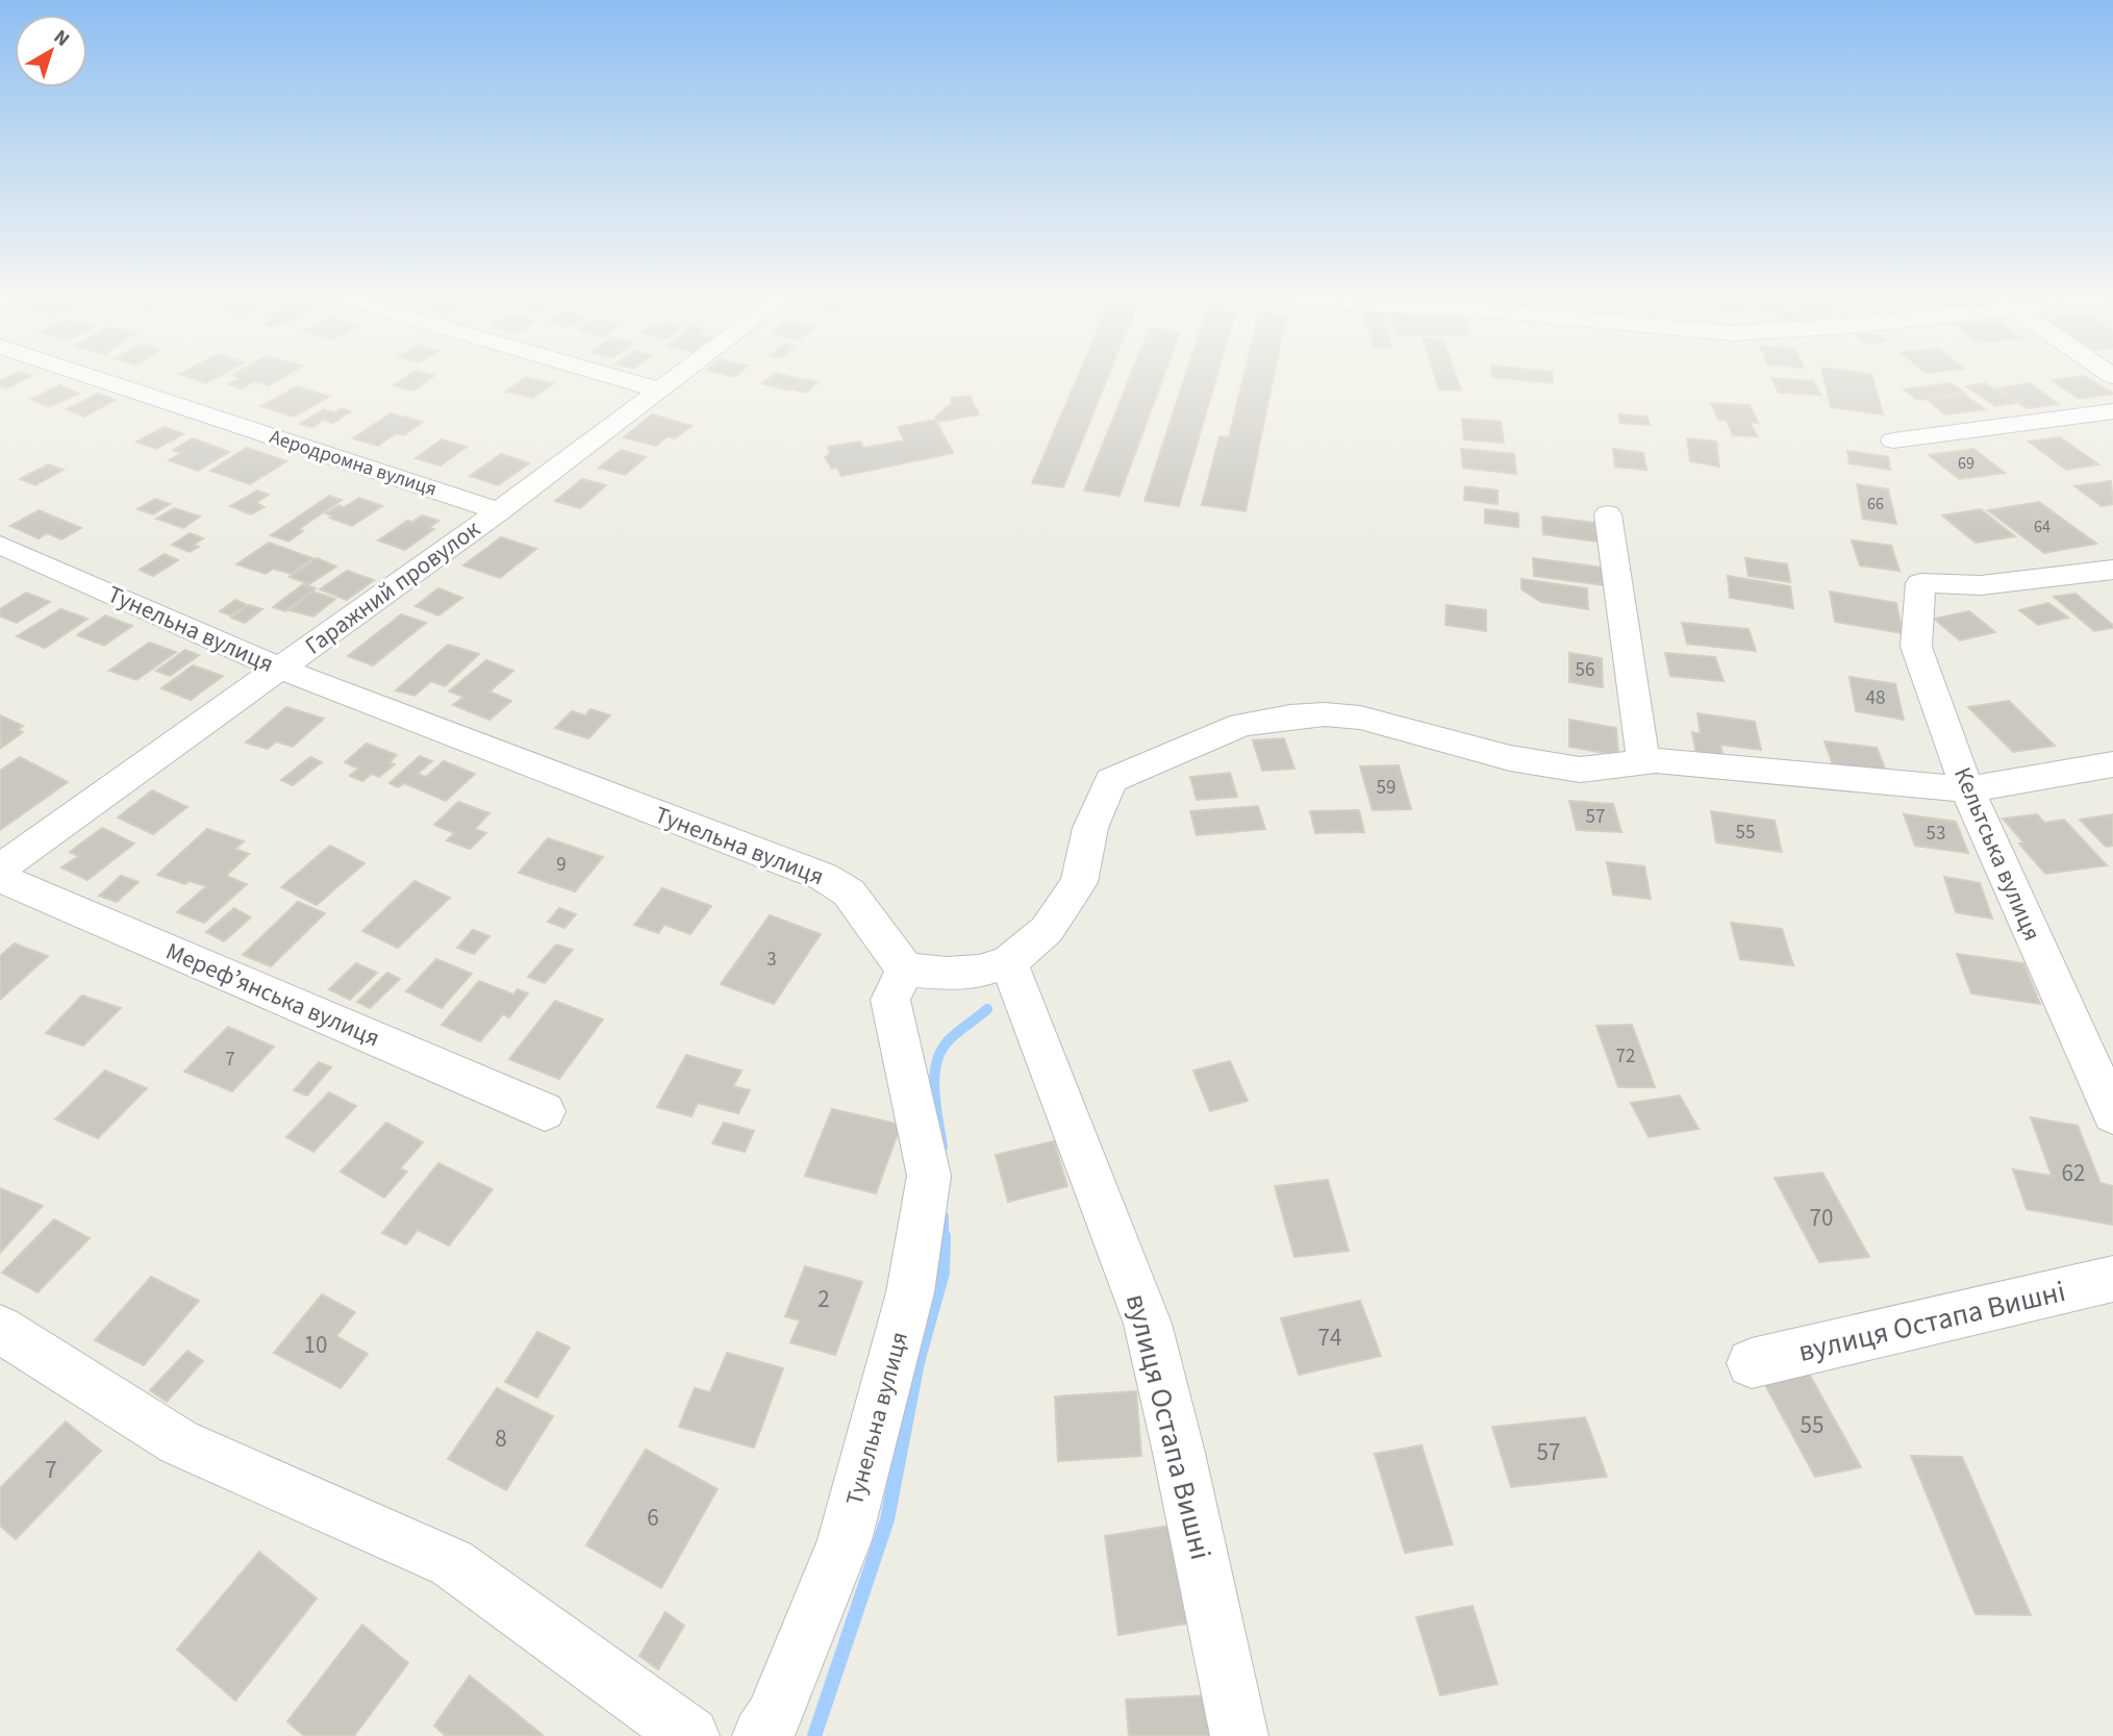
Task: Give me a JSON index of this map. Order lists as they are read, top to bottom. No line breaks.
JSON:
{"streets":{"street":["Аеродромна вулиця","Гаражний провулок","Тунельна вулиця","Кельтська вулиця","Мерефʼянська вулиця","вулиця Остапа Вишні"]},"crossings":[["Аеродромна вулиця","Гаражний провулок"],["Гаражний провулок","Тунельна вулиця"]],"house_numbers":["69","66","64","56","48","59","57","55","53","9","3","72","7","62","70","2","74","10","55","8","57","7","6"],"north":"top right"}
